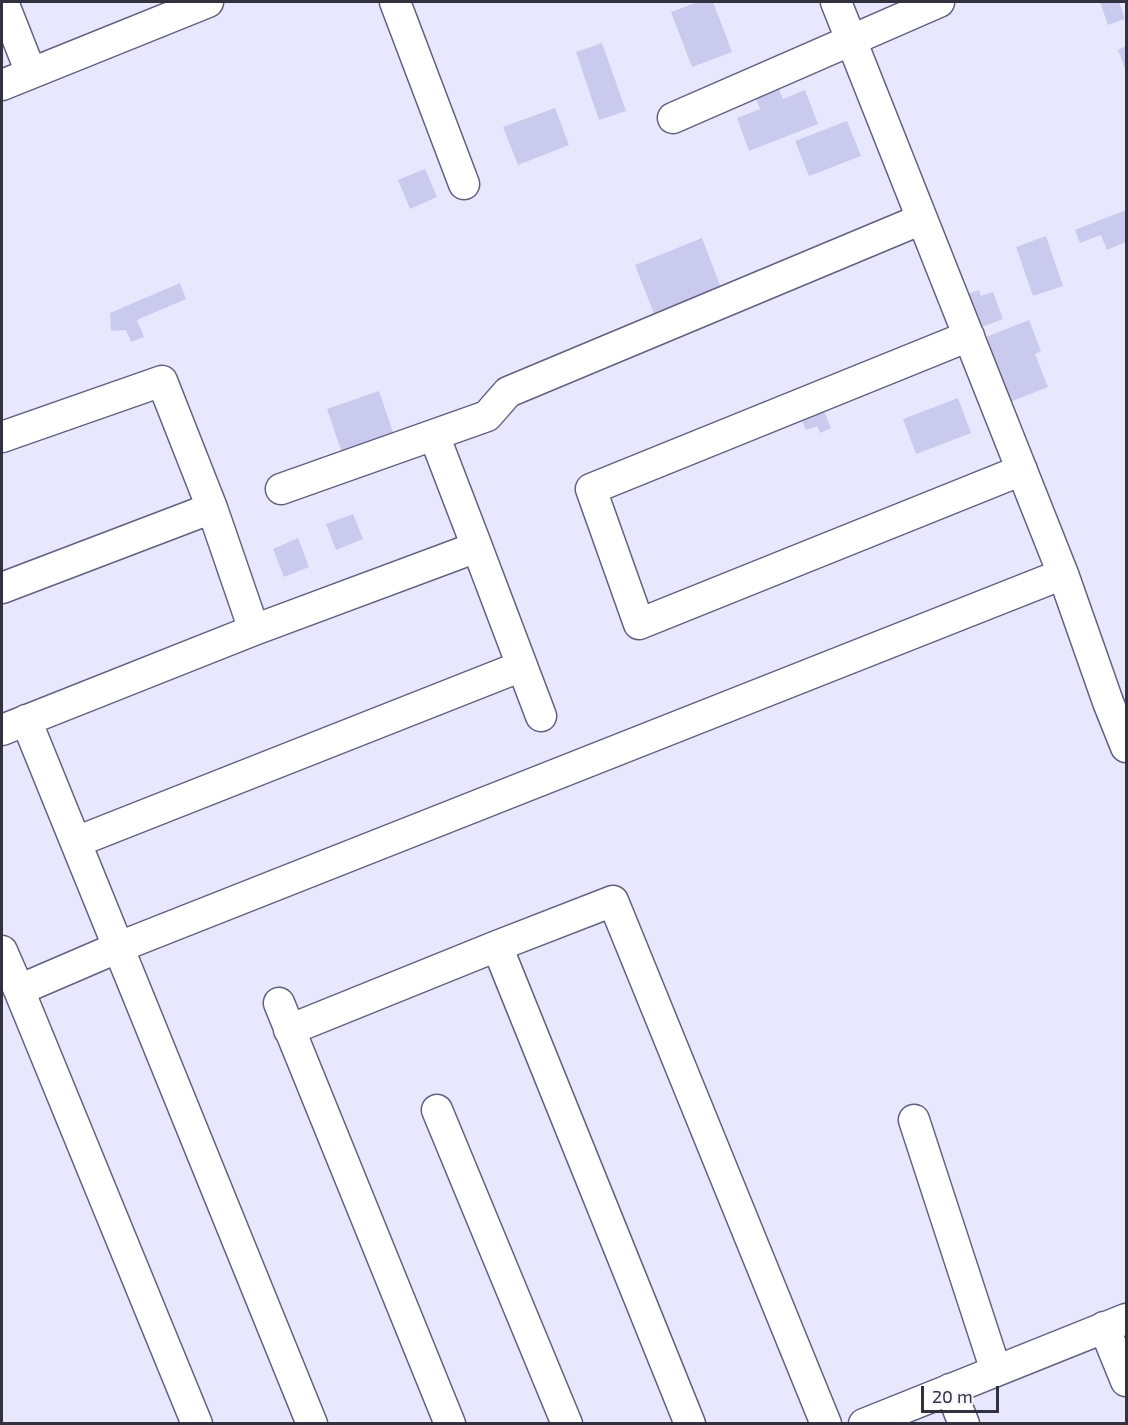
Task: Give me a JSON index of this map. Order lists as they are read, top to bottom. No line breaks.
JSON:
{"scale_bar":"20 m"}
